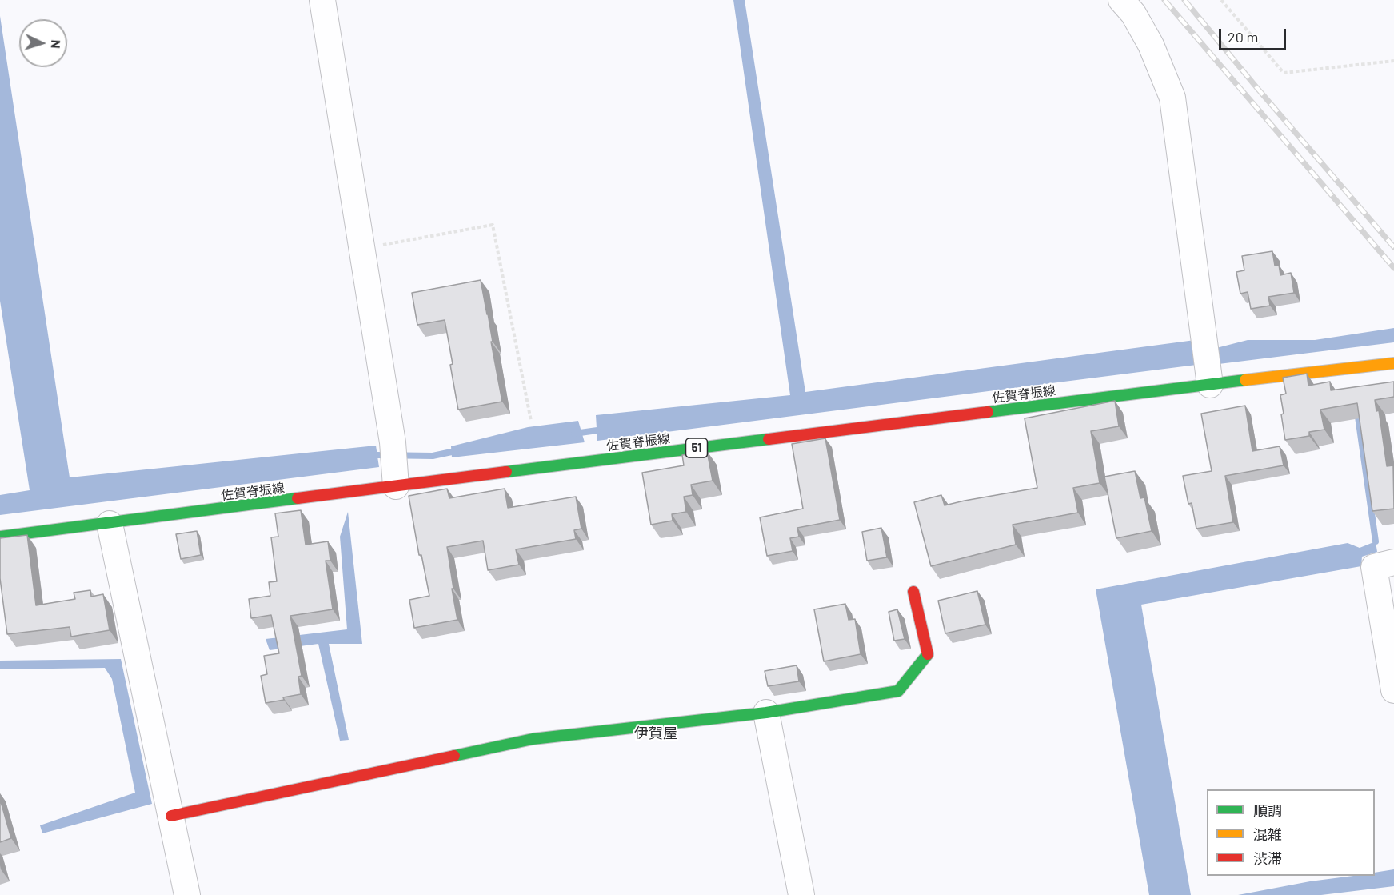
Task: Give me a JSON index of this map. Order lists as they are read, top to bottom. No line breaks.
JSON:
{"streets":{"main road":["佐賀脊振線","51"]},"districts":["伊賀屋"],"legend":["順調","混雑","渋滞"],"scale_bar":"20 m","north":"right"}
